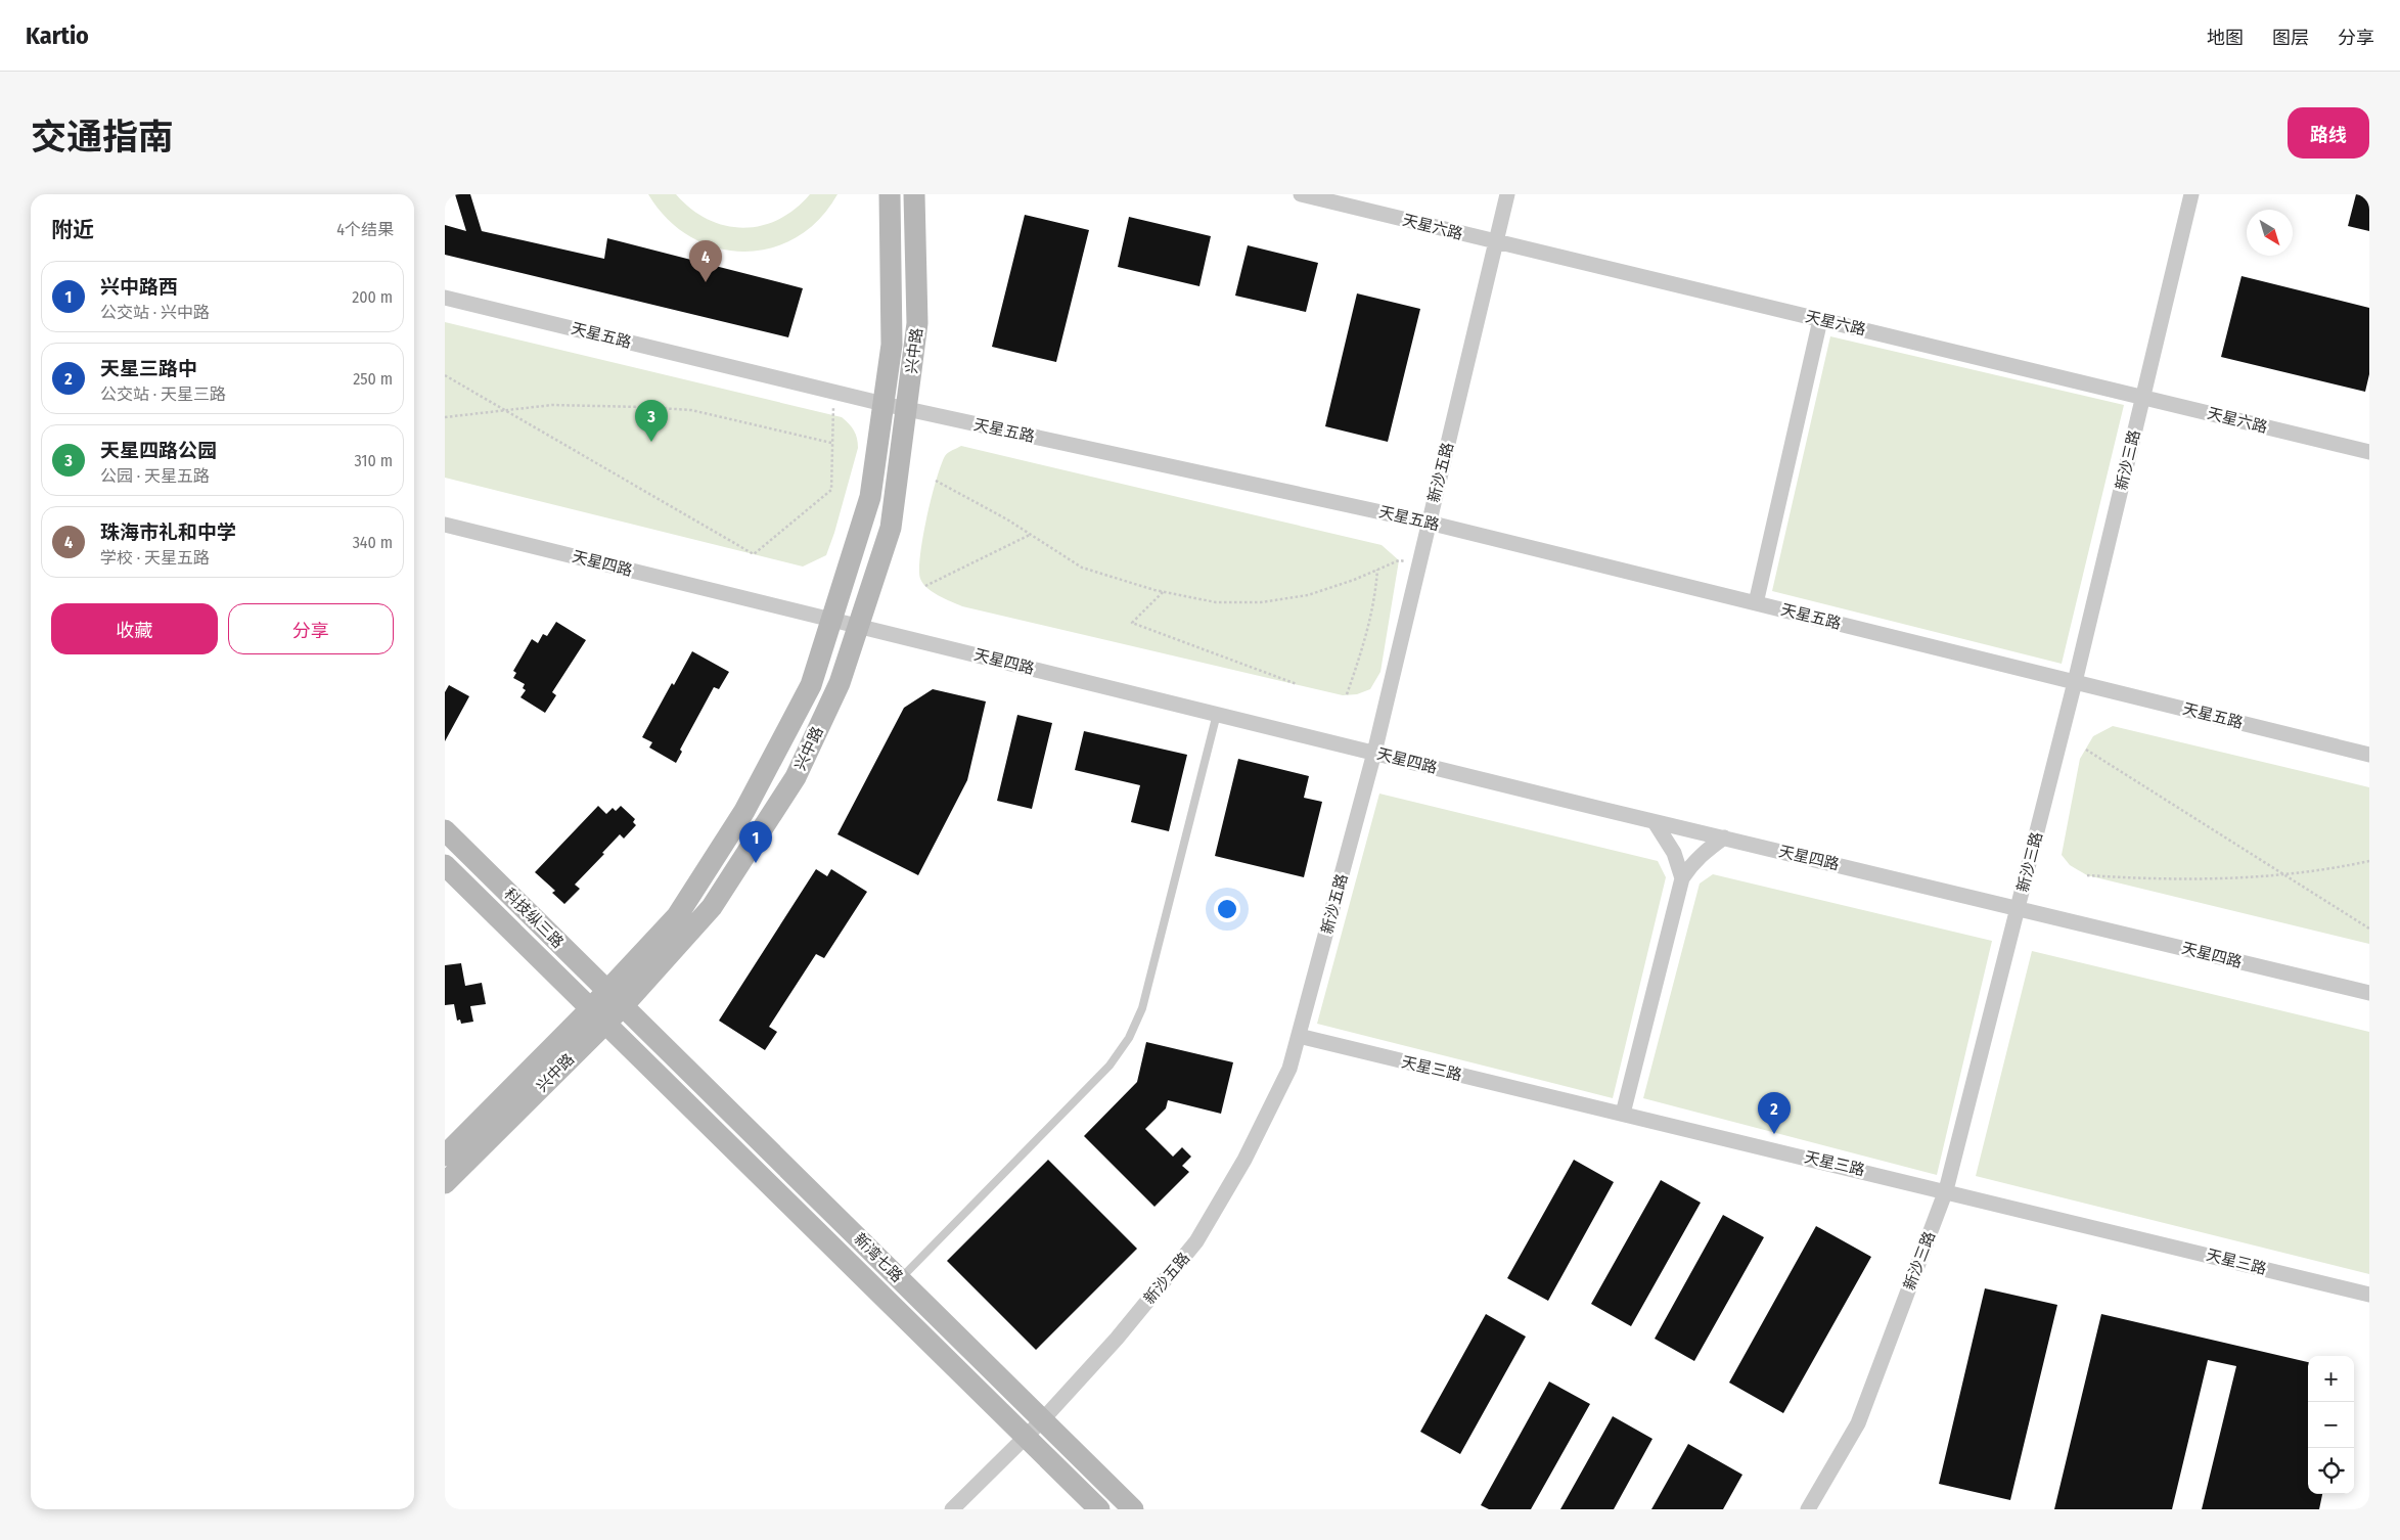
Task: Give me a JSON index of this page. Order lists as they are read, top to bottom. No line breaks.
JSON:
{"streets":{"street":["天星六路","天星五路","兴中路","新沙三路","新沙五路","天星四路","科技纵三路","天星三路","新湾七路"]},"crossings":[["天星六路","新沙三路"],["天星六路","新沙五路"],["天星五路","兴中路"],["天星五路","新沙三路"],["天星五路","新沙五路"],["兴中路","天星四路"],["兴中路","科技纵三路"],["兴中路","新湾七路"],["新沙三路","天星四路"],["新沙三路","天星三路"],["新沙五路","天星四路"],["新沙五路","天星三路"],["新沙五路","新湾七路"],["科技纵三路","新湾七路"]],"north":"bottom right","page":{"header":"Kartio","nav":["地图","图层","分享"],"title":"交通指南","buttons":["路线",["收藏","分享"]],"heading":["附近","4个结果"],"pins":["4","3","1","2"],"list":[{"mark":"1","name":"兴中路西","note":"公交站 · 兴中路","value":"200 m"},{"mark":"2","name":"天星三路中","note":"公交站 · 天星三路","value":"250 m"},{"mark":"3","name":"天星四路公园","note":"公园 · 天星五路","value":"310 m"},{"mark":"4","name":"珠海市礼和中学","note":"学校 · 天星五路","value":"340 m"}],"map_buttons":["+","−"]}}
